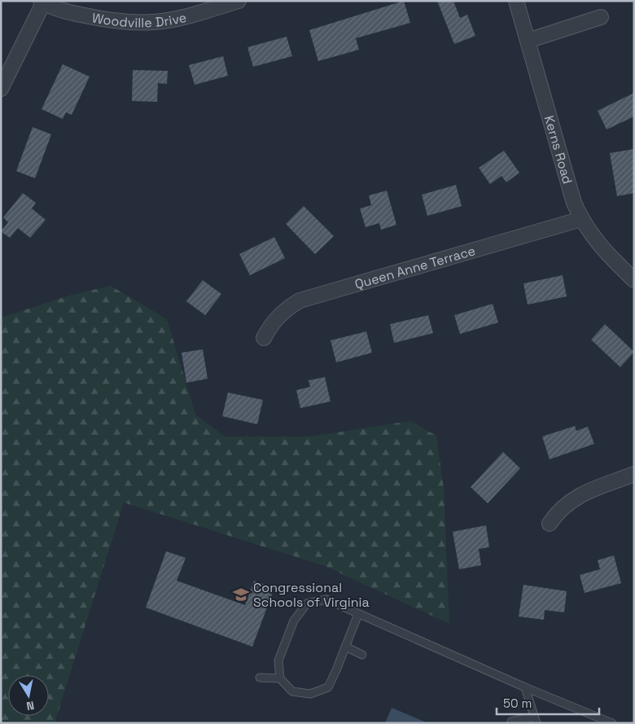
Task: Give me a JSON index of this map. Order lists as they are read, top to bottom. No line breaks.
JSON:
{"streets":{"street":["Woodville Drive","Kerns Road","Queen Anne Terrace"]},"crossings":[["Kerns Road","Queen Anne Terrace"]],"places":{"school or university":["Congressional Schools of Virginia"]},"scale_bar":"50 m","north":"bottom"}
